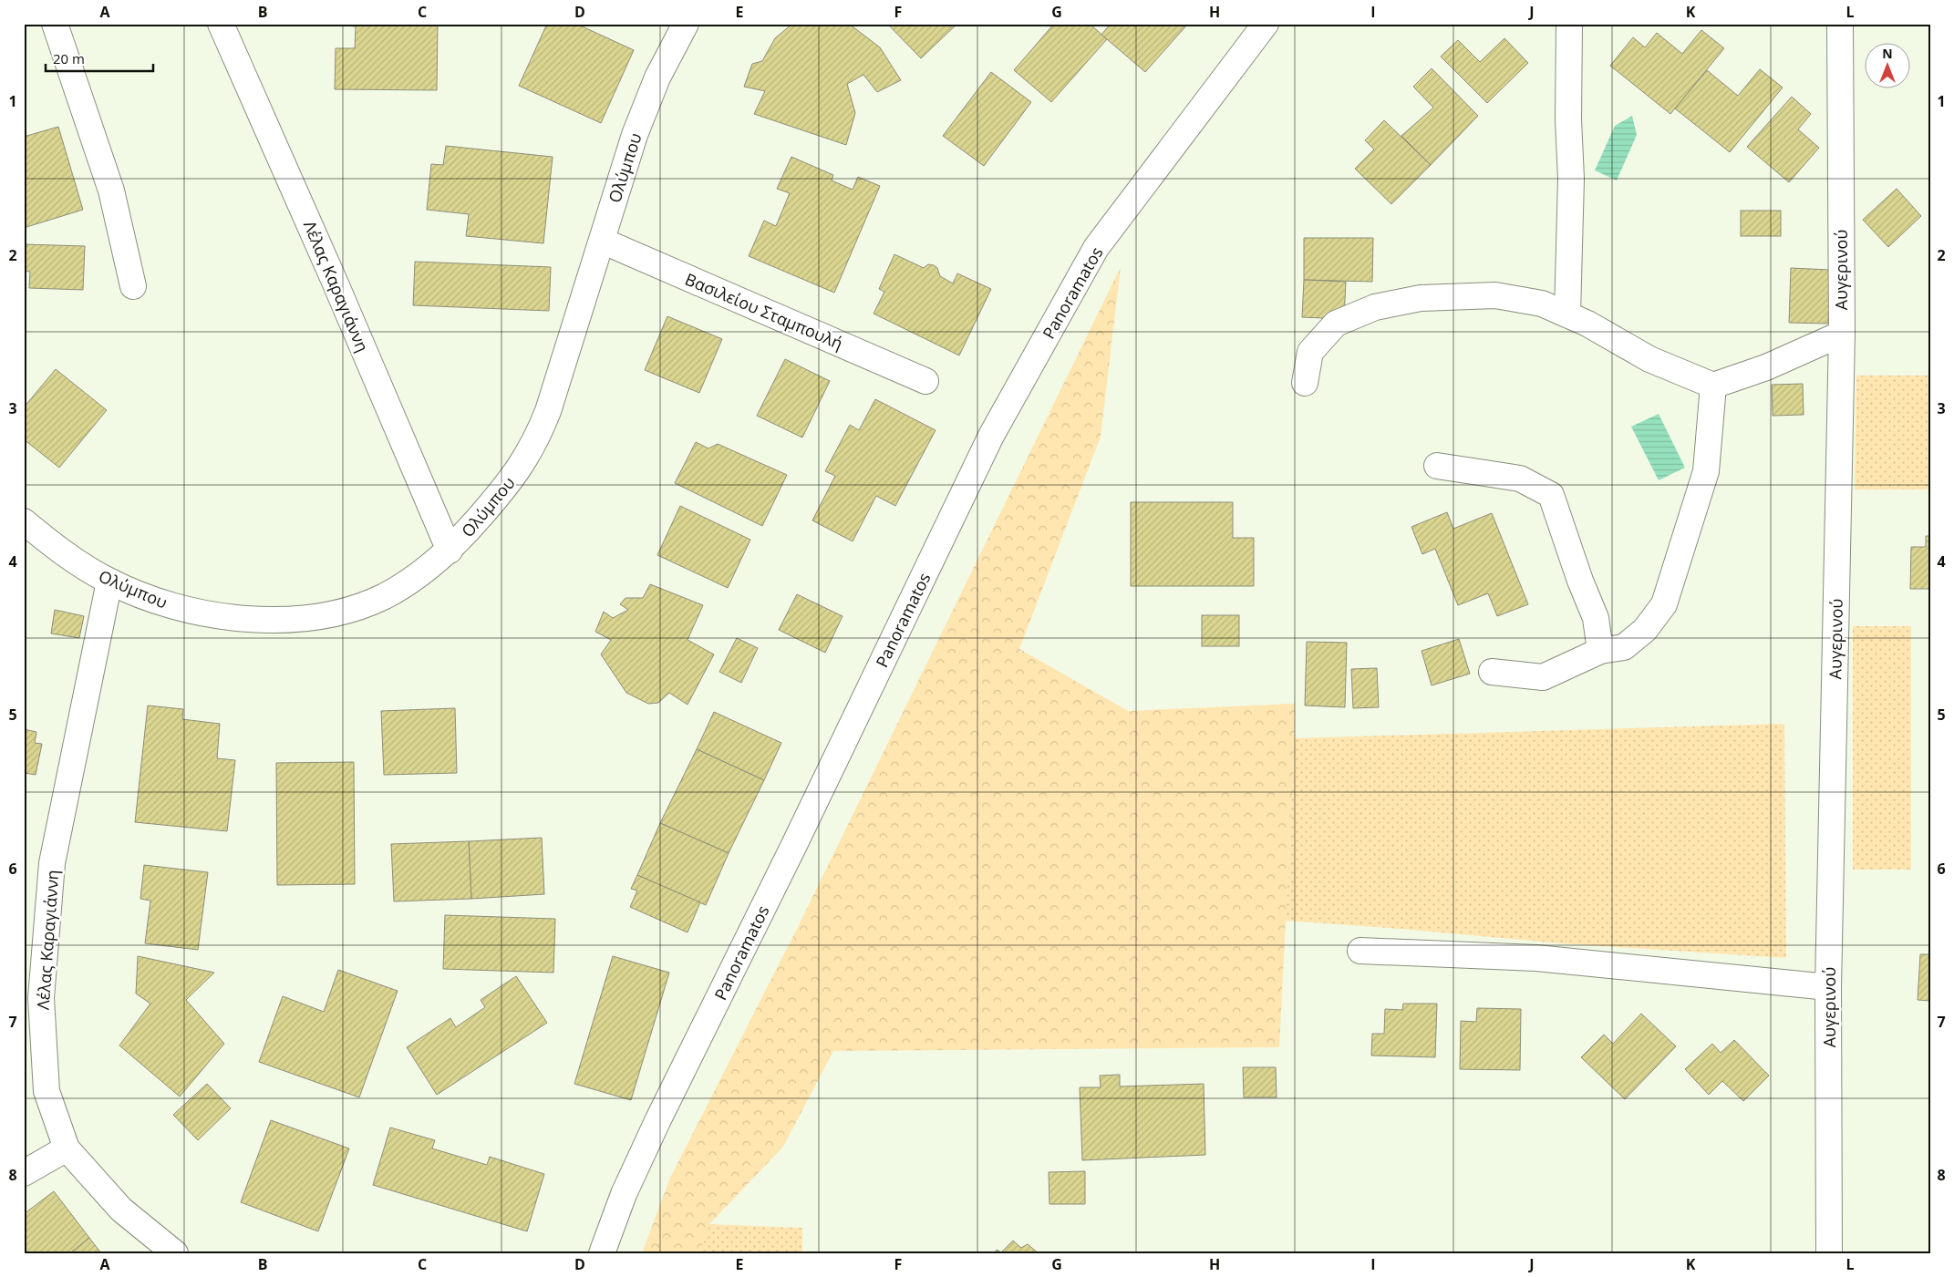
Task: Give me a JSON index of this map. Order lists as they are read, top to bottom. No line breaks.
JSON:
{"streets":{"street":["Ολύμπου","Αυγερινού","Λέλας Καραγιάννη","Panoramatos","Βασιλείου Σταμπουλή"]},"crossings":[["Ολύμπου","Λέλας Καραγιάννη"],["Ολύμπου","Βασιλείου Σταμπουλή"]],"scale_bar":"20 m","north":"top","grid":{"columns":["A","B","C","D","E","F","G","H","I","J","K","L"],"rows":["1","2","3","4","5","6","7","8"]}}
